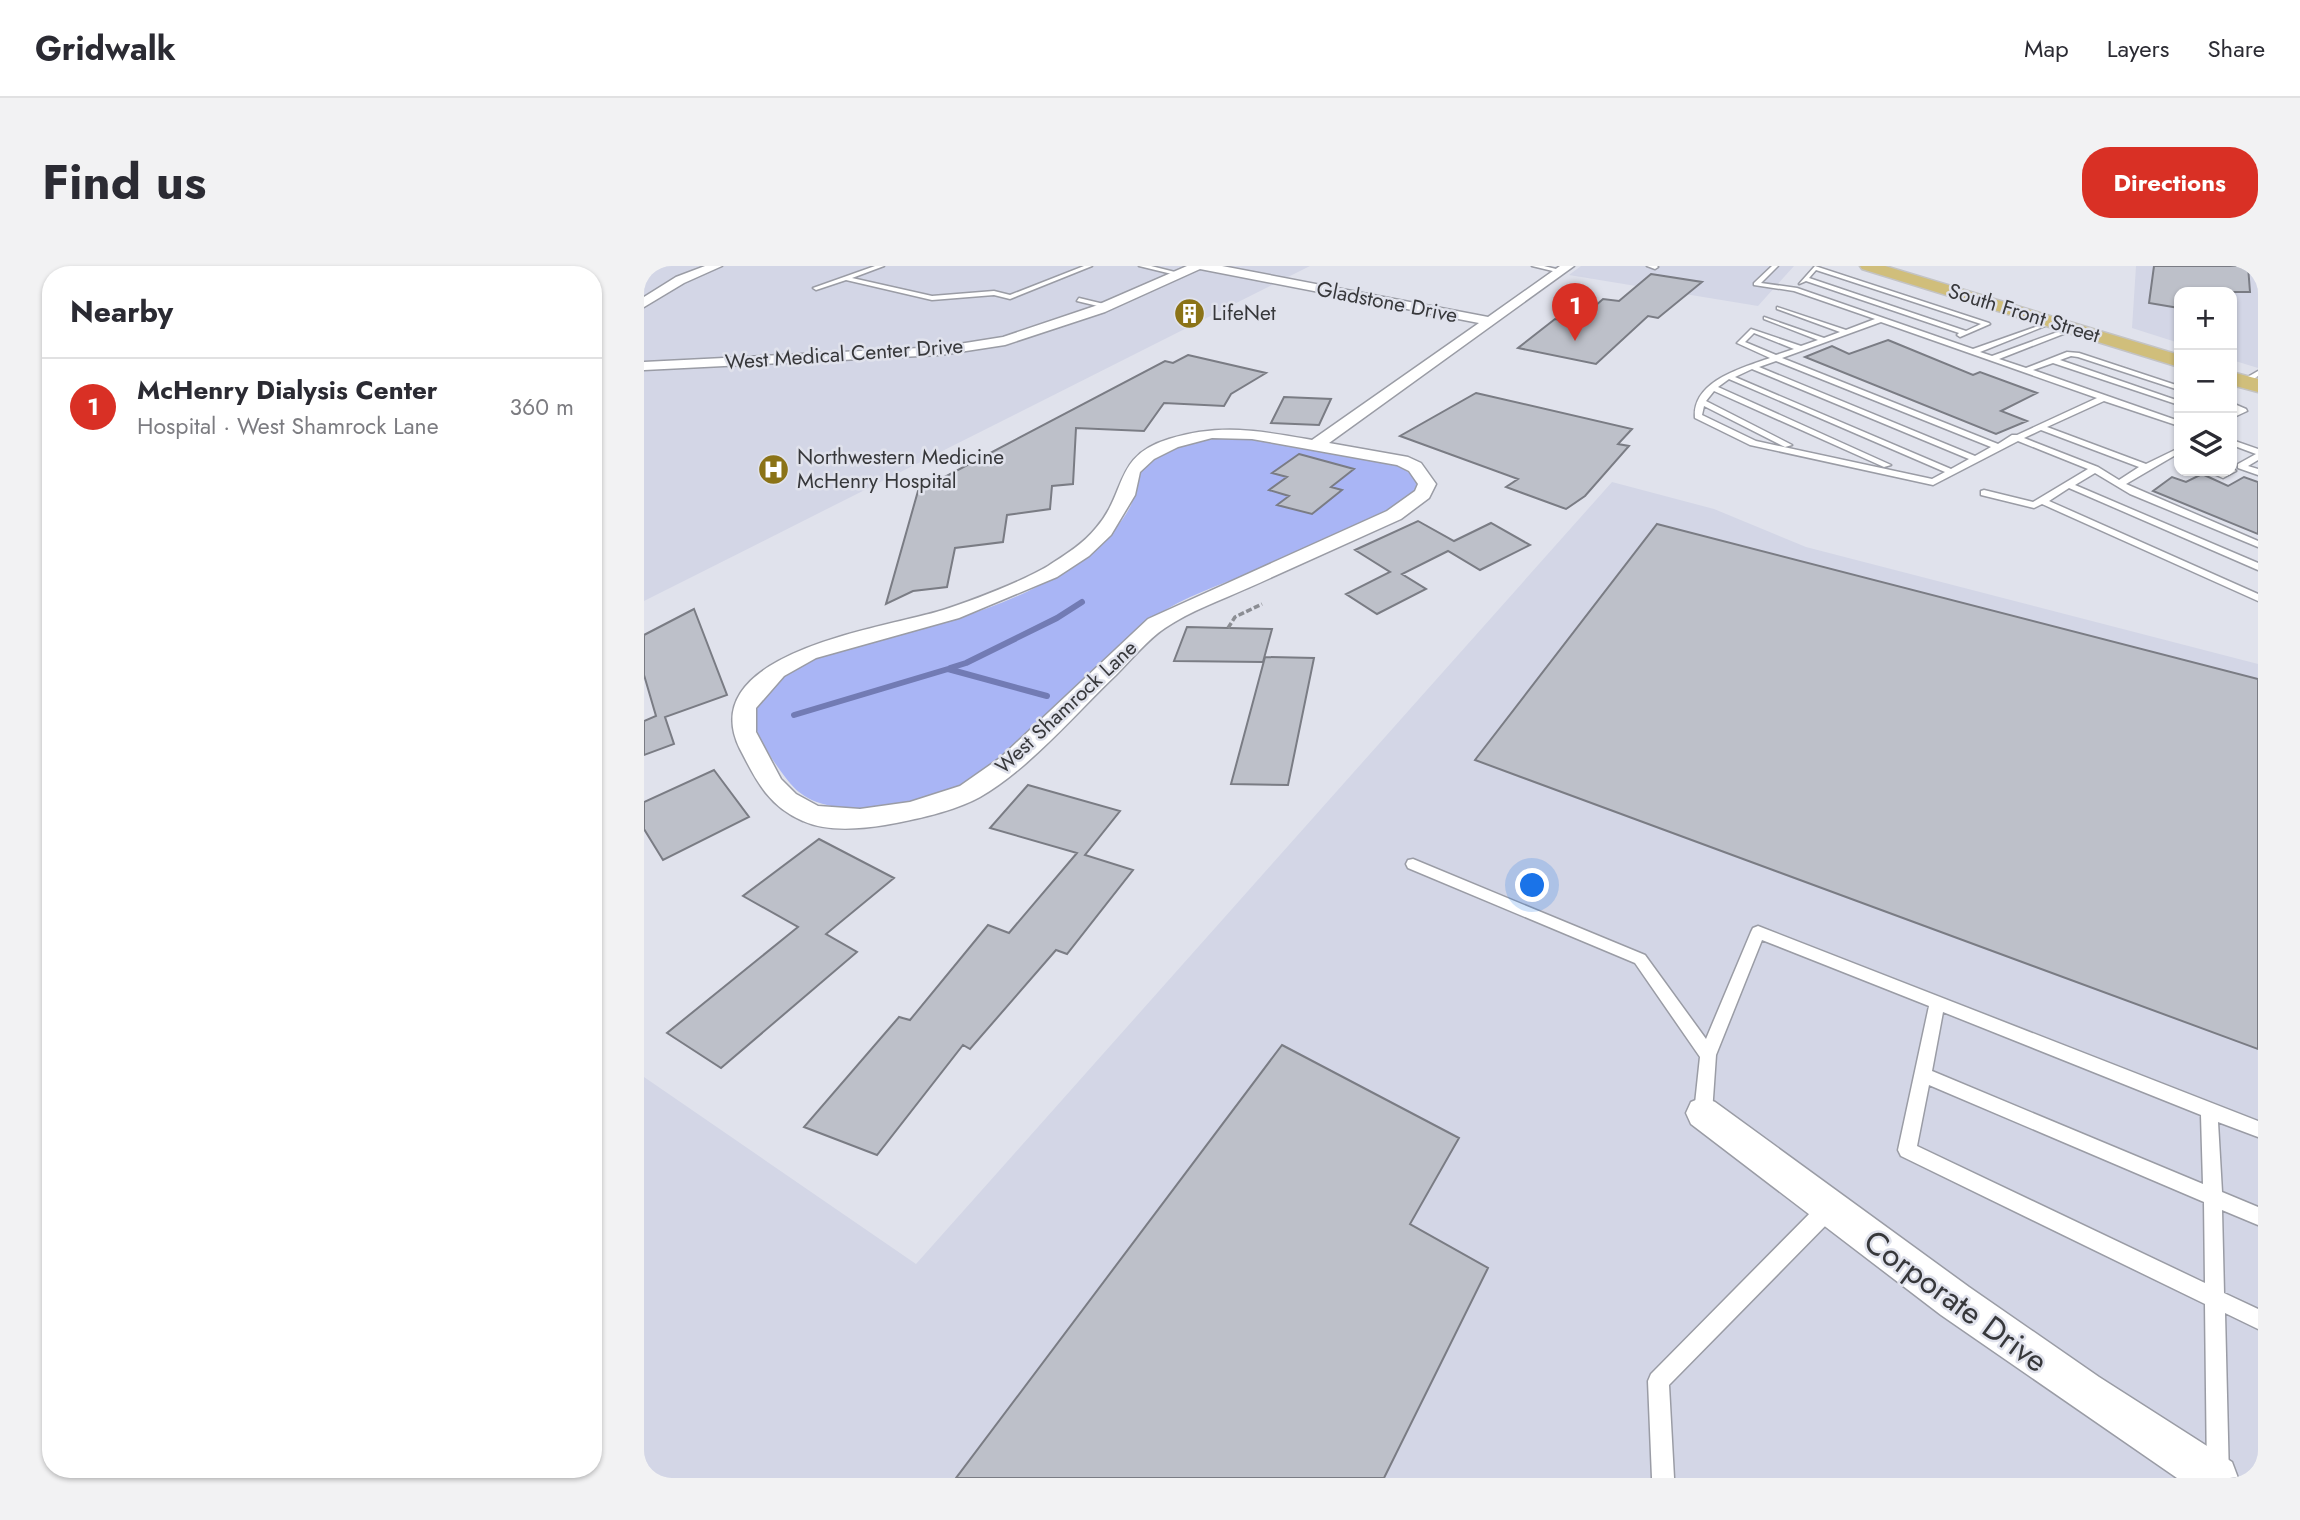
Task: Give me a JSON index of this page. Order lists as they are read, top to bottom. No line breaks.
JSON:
{"streets":{"main road":["South Front Street"],"street":["Gladstone Drive","West Medical Center Drive","West Shamrock Lane","Corporate Drive"]},"places":{"building":["LifeNet"],"hospital":["Northwestern Medicine McHenry Hospital"]},"page":{"header":"Gridwalk","nav":["Map","Layers","Share"],"title":"Find us","buttons":"Directions","heading":"Nearby","pins":"1","map_buttons":["+","−"],"list":[{"mark":"1","name":"McHenry Dialysis Center","note":"Hospital · West Shamrock Lane","value":"360 m"}]}}
